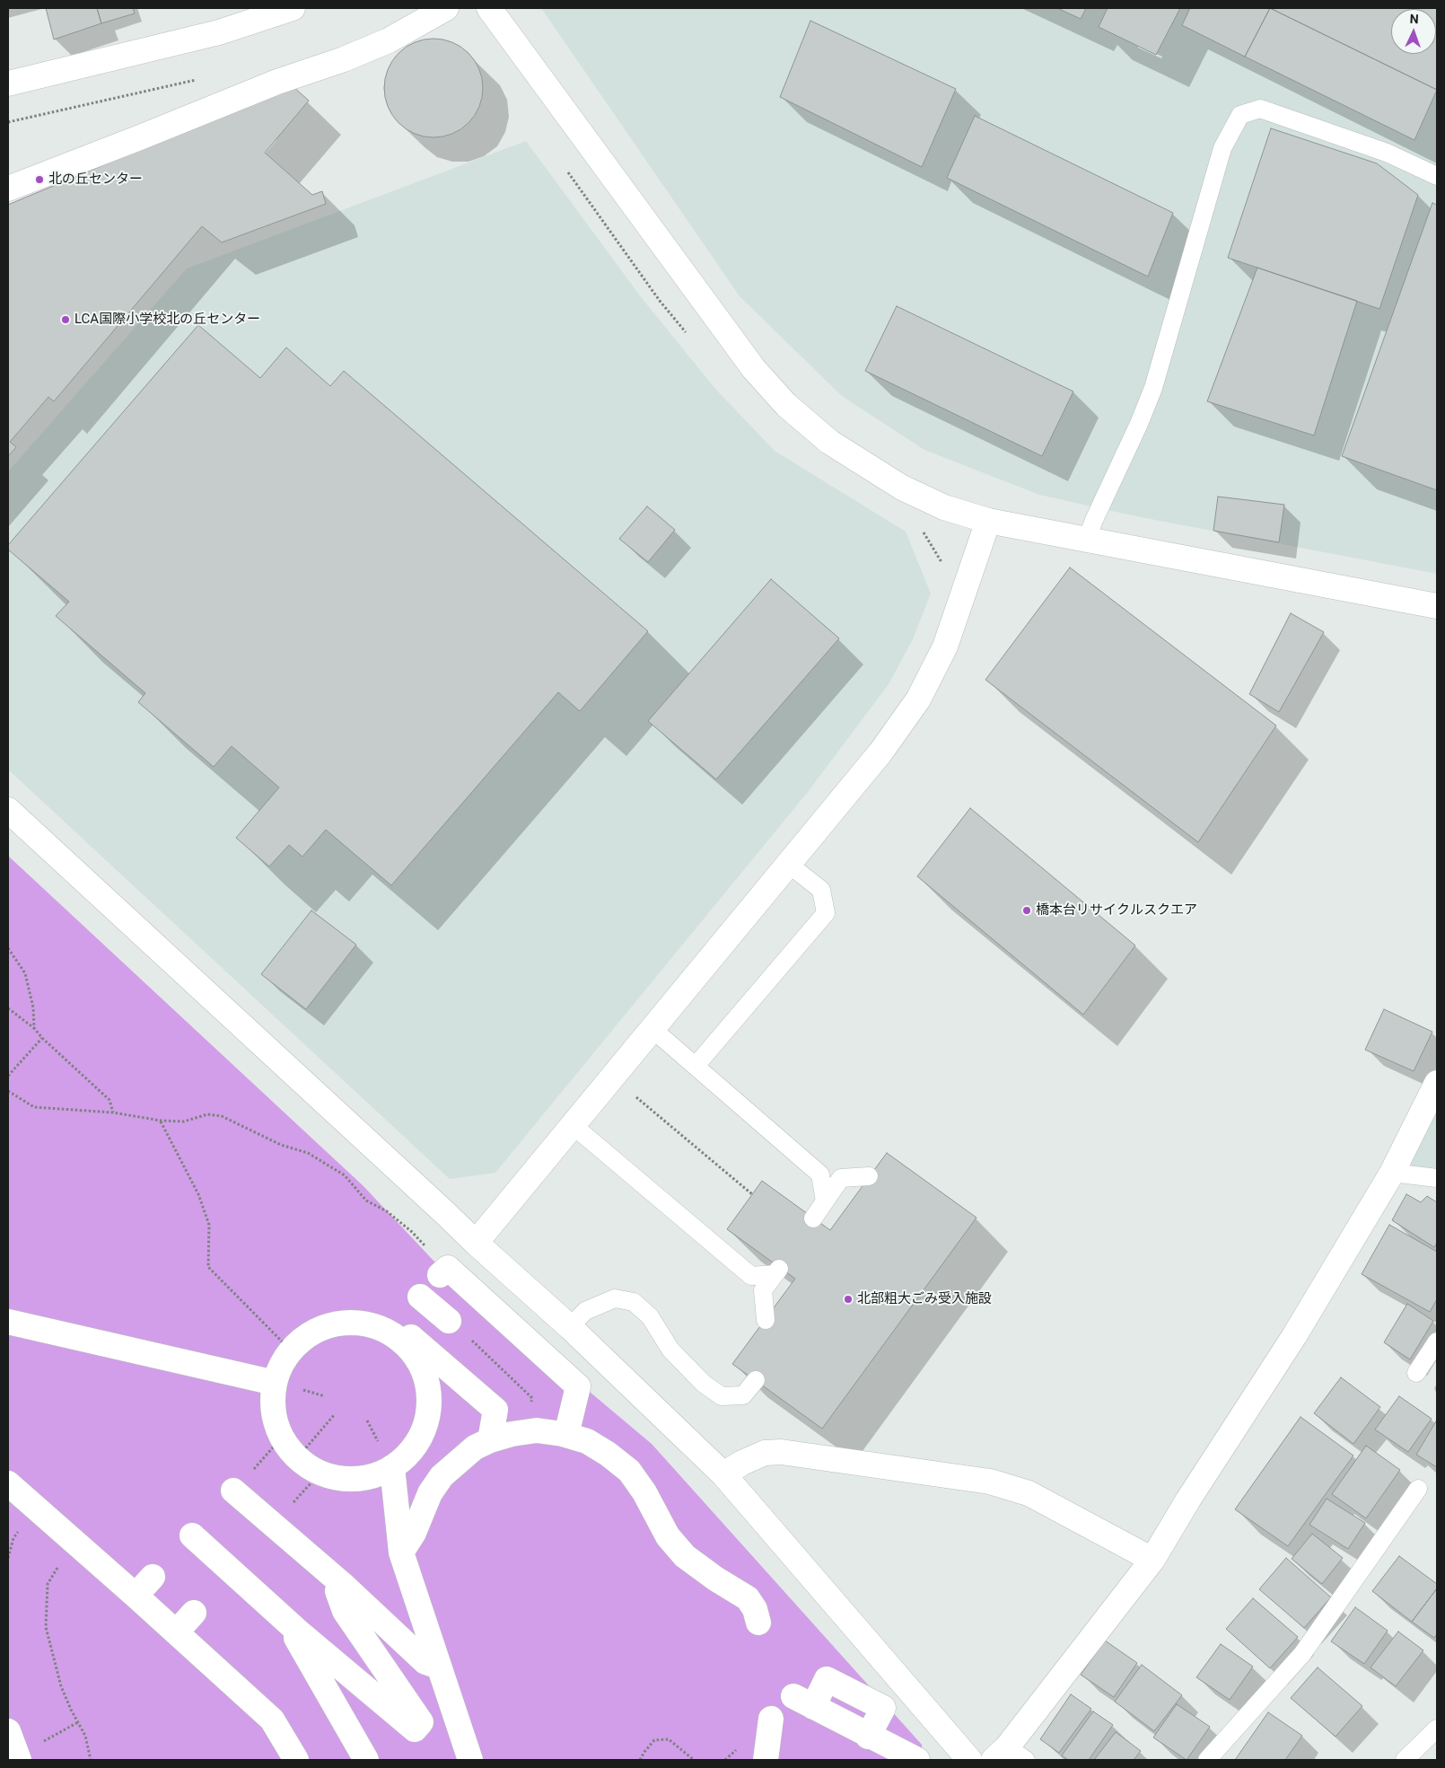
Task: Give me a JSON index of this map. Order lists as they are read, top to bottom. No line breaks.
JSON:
{"places":["北の丘センター","LCA国際小学校北の丘センター","橋本台リサイクルスクエア","北部粗大ごみ受入施設"],"north":"top"}
